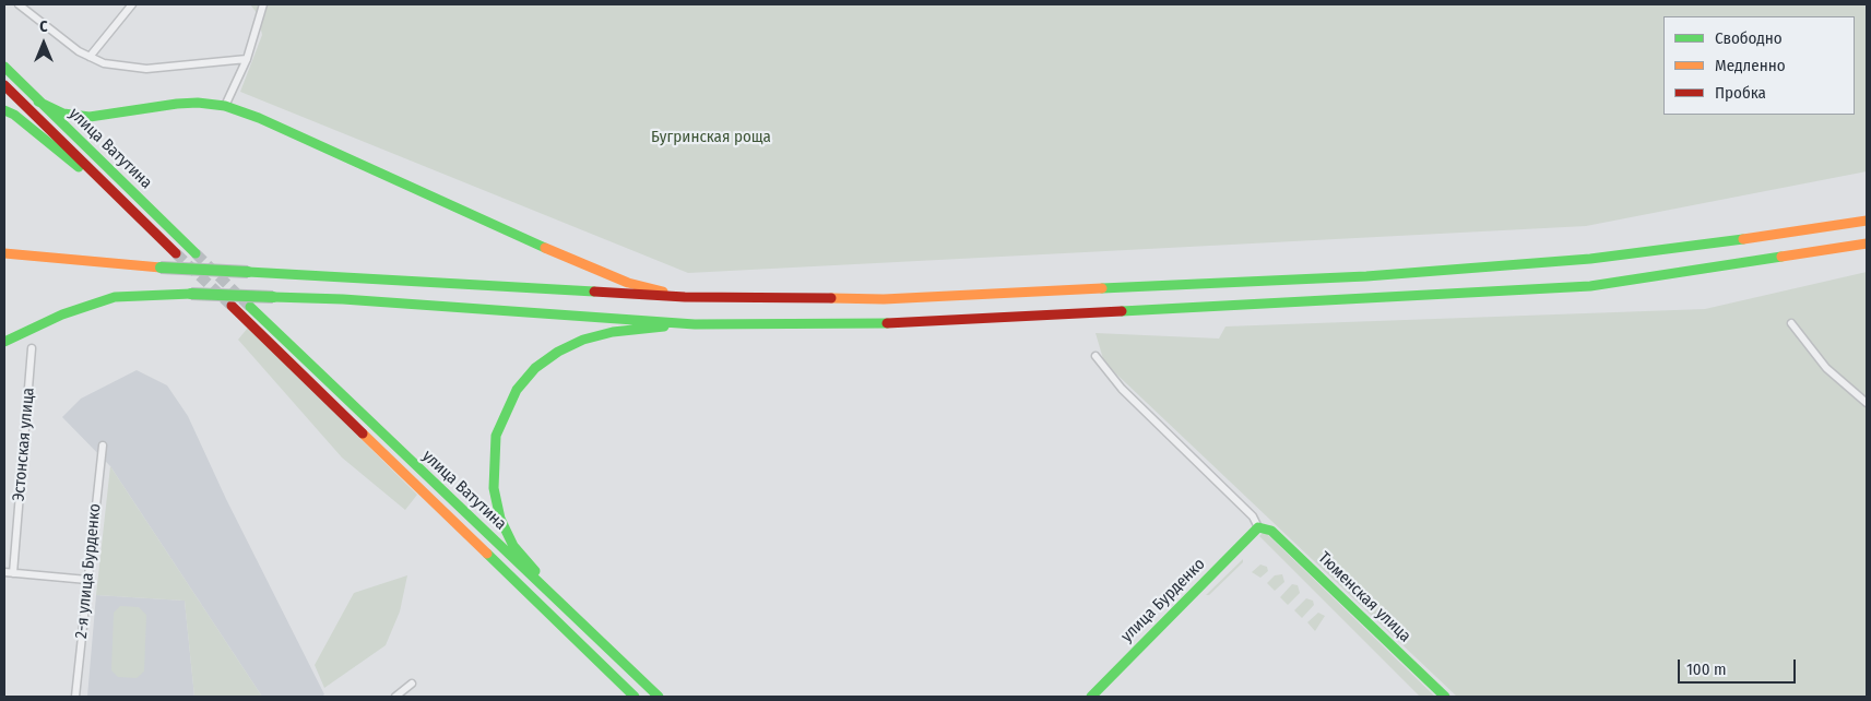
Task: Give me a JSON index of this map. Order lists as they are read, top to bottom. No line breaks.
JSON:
{"streets":{"main road":["улица Ватутина","Тюменская улица","улица Бурденко"],"street":["Эстонская улица","2-я улица Бурденко"]},"crossings":[["Тюменская улица","улица Бурденко"]],"parks":["Бугринская роща"],"legend":["Свободно","Медленно","Пробка"],"scale_bar":"100 m","north":"top"}
